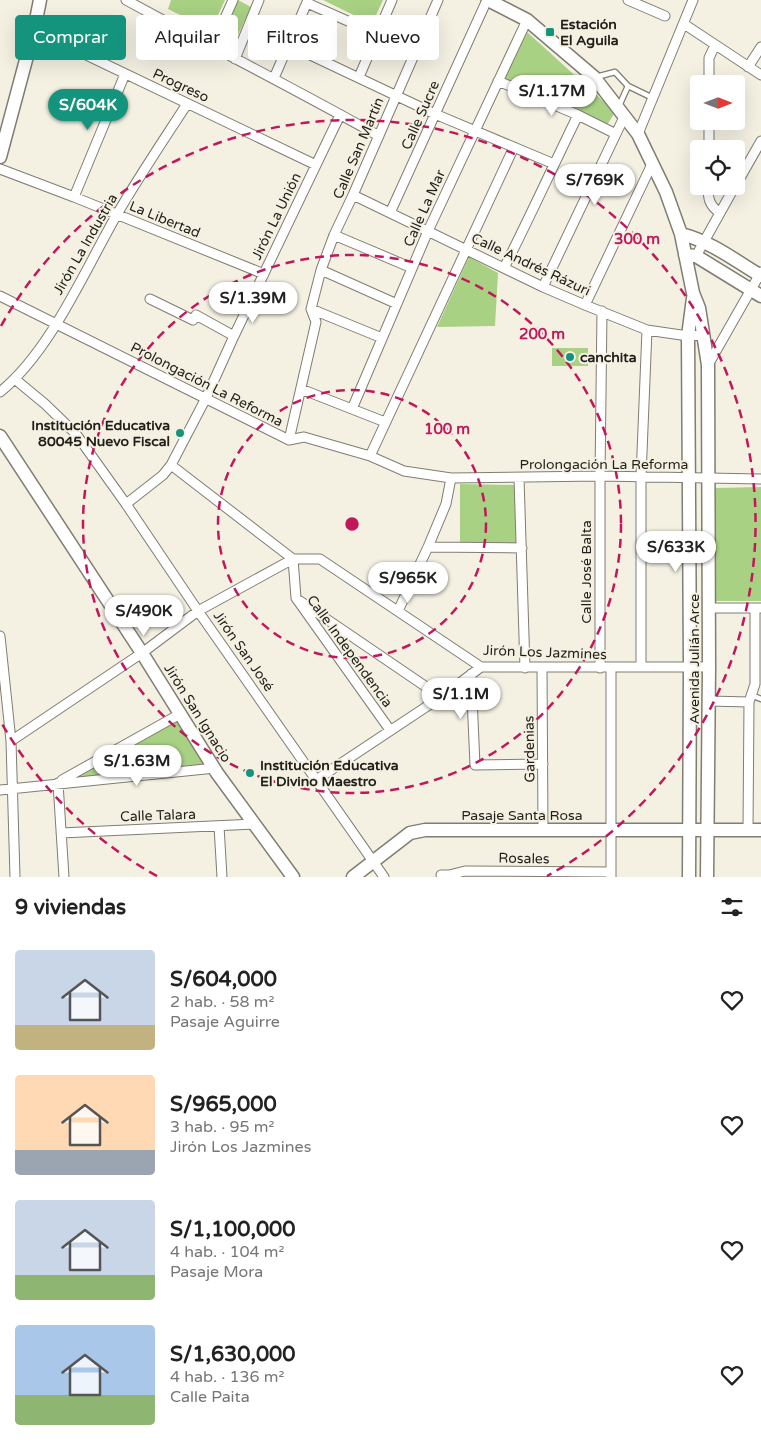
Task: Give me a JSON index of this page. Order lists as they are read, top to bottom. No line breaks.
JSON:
{"streets":{"main road":["Avenida Julián Arce","Jirón San Ignacio","Pasaje Santa Rosa"],"street":["Progreso","Calle Sucre","Calle San Martín","Calle La Mar","Jirón La Unión","La Libertad","Jirón La Industria","Calle Andrés Rázuri","Prolongación La Reforma","Calle José Balta","Jirón San José","Calle Independencia","Jirón Los Jazmines","Gardenias","Calle Talara","Rosales"]},"crossings":[["Progreso","Jirón La Unión"],["Progreso","Jirón La Industria"],["Calle Sucre","Calle Andrés Rázuri"],["Calle Sucre","Avenida Julián Arce"],["Calle San Martín","Calle Andrés Rázuri"],["Calle La Mar","Calle Andrés Rázuri"],["Calle La Mar","Avenida Julián Arce"],["Jirón La Unión","La Libertad"],["Jirón La Unión","Prolongación La Reforma"],["Jirón La Unión","Jirón San José"],["La Libertad","Jirón La Industria"],["Jirón La Industria","Prolongación La Reforma"],["Jirón La Industria","Jirón San José"],["Calle Andrés Rázuri","Calle José Balta"],["Calle Andrés Rázuri","Avenida Julián Arce"],["Prolongación La Reforma","Calle José Balta"],["Prolongación La Reforma","Avenida Julián Arce"],["Calle José Balta","Jirón Los Jazmines"],["Jirón San José","Pasaje Santa Rosa"],["Calle Independencia","Jirón Los Jazmines"],["Jirón Los Jazmines","Avenida Julián Arce"],["Jirón Los Jazmines","Gardenias"],["Avenida Julián Arce","Pasaje Santa Rosa"],["Jirón San Ignacio","Calle Talara"],["Gardenias","Pasaje Santa Rosa"]],"places":{"transit":["Estación El Aguila"],"other":["canchita","Institución Educativa 80045 Nuevo Fiscal","Institución Educativa El Divino Maestro"]},"north":"right","page":{"chip":["Comprar","Alquilar","Filtros","Nuevo"],"price":["S/1.17M","S/604K","S/769K","S/1.39M","S/633K","S/965K","S/490K","S/1.1M","S/1.63M"],"heading":"9 viviendas","list":[{"name":"S/604,000","note":"2 hab. · 58 m² · Pasaje Aguirre"},{"name":"S/965,000","note":"3 hab. · 95 m² · Jirón Los Jazmines"},{"name":"S/1,100,000","note":"4 hab. · 104 m² · Pasaje Mora"},{"name":"S/1,630,000","note":"4 hab. · 136 m² · Calle Paita"}]},"rings":["300 m","200 m","100 m"]}
